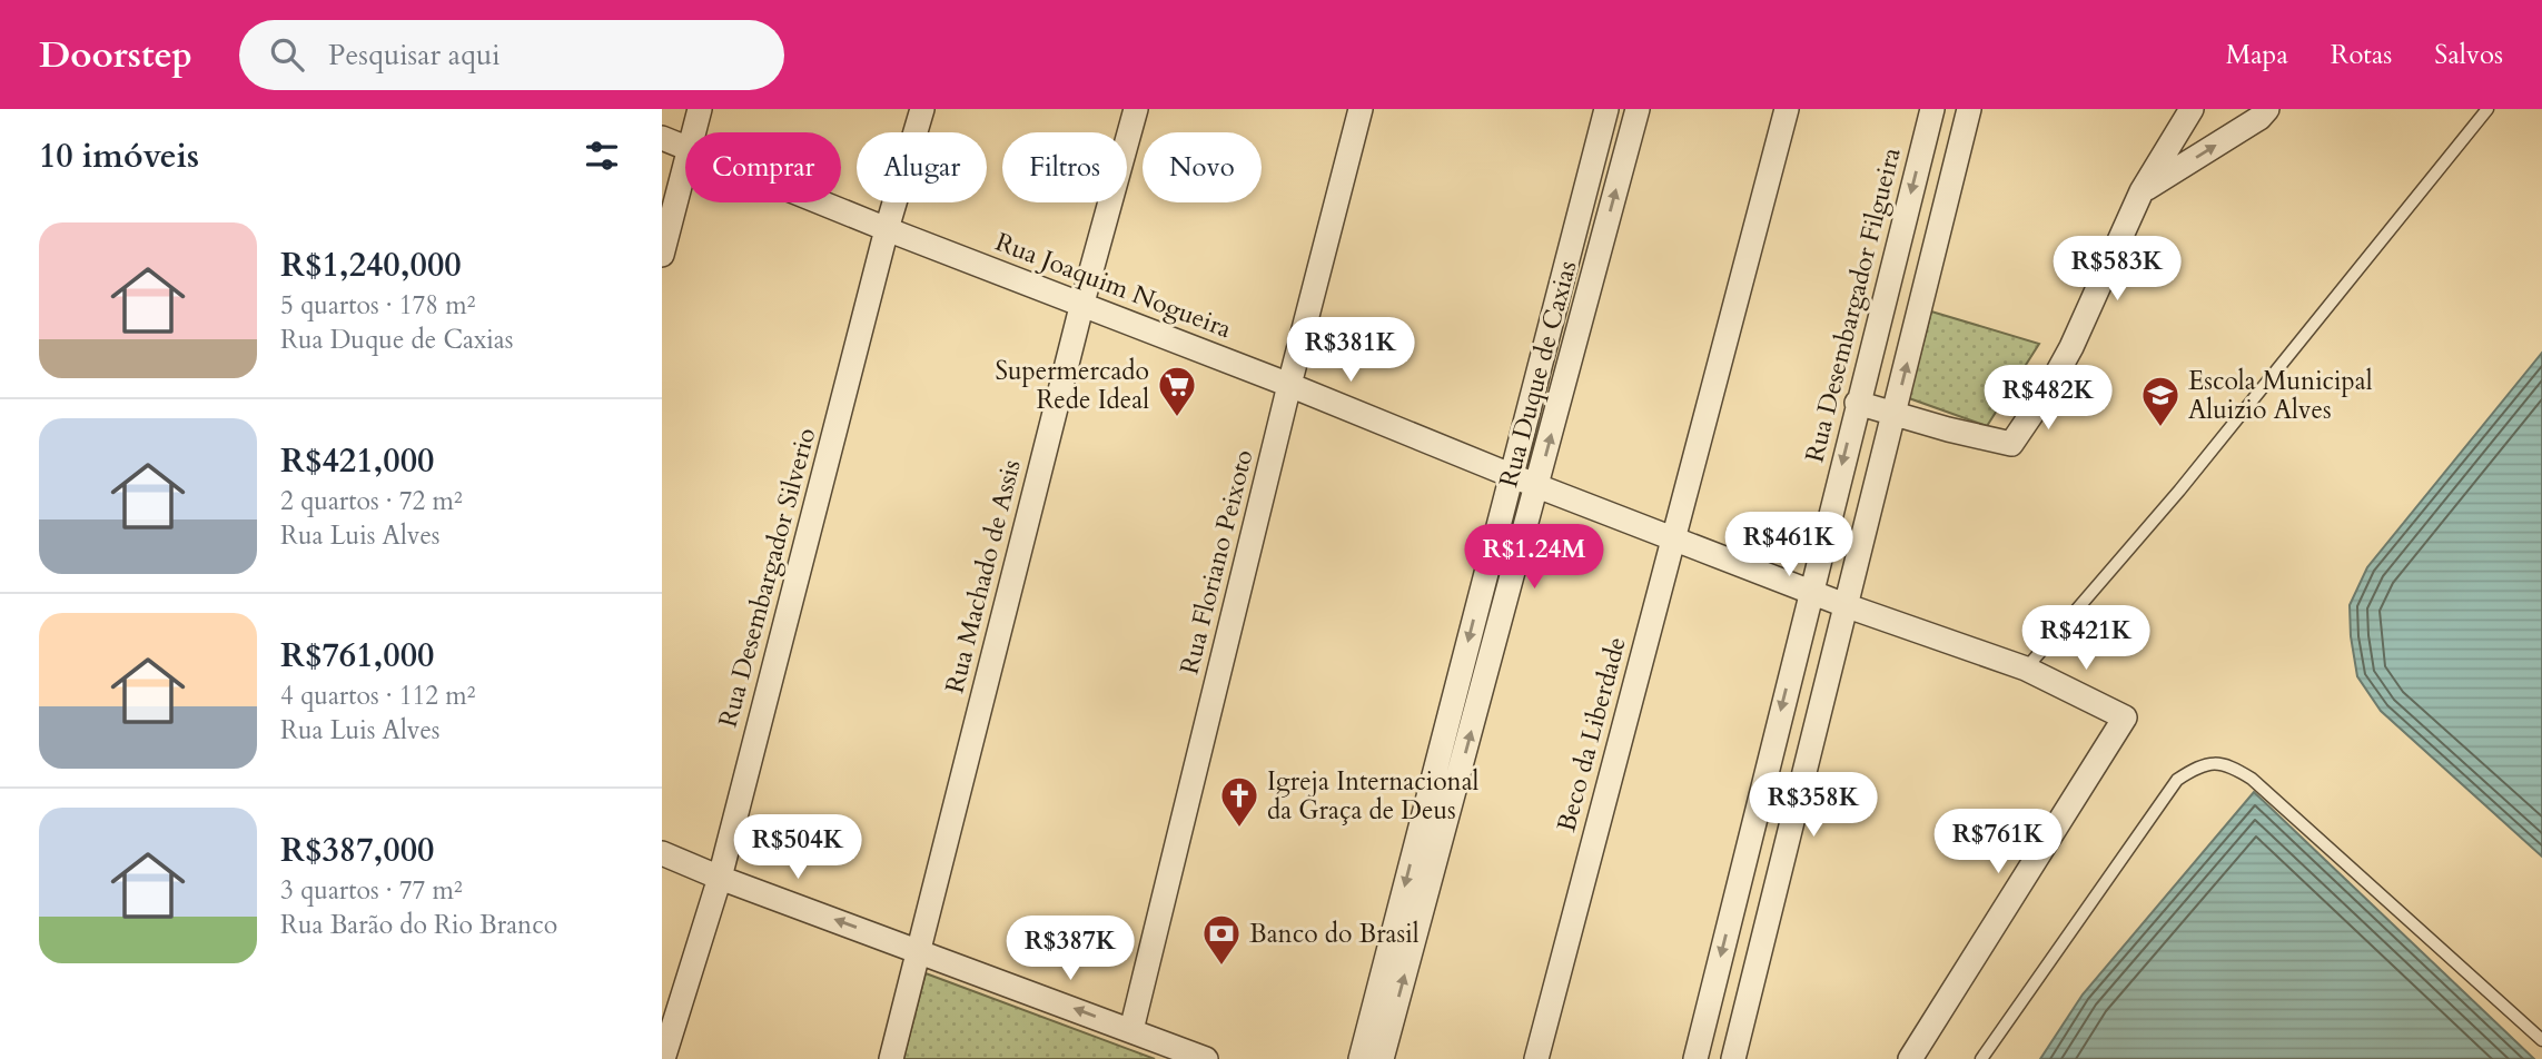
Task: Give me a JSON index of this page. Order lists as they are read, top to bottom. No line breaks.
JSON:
{"streets":{"street":["Rua Joaquim Nogueira","Rua Desembargador Filgueira","Rua Duque de Caxias","Rua Floriano Peixoto","Rua Machado de Assis","Rua Desembargador Silverio","Beco da Liberdade"]},"crossings":[["Rua Joaquim Nogueira","Rua Desembargador Filgueira"],["Rua Joaquim Nogueira","Rua Duque de Caxias"],["Rua Joaquim Nogueira","Rua Floriano Peixoto"],["Rua Joaquim Nogueira","Rua Machado de Assis"],["Rua Joaquim Nogueira","Rua Desembargador Silverio"],["Rua Joaquim Nogueira","Beco da Liberdade"]],"places":{"supermarket":["Supermercado Rede Ideal"],"school or university":["Escola Municipal Aluizio Alves"],"church":["Igreja Internacional da Graça de Deus"],"bank":["Banco do Brasil"]},"page":{"header":"Doorstep","search":"Pesquisar aqui","nav":["Mapa","Rotas","Salvos"],"heading":"10 imóveis","chip":["Comprar","Alugar","Filtros","Novo"],"list":[{"name":"R$1,240,000","note":"5 quartos · 178 m² · Rua Duque de Caxias"},{"name":"R$421,000","note":"2 quartos · 72 m² · Rua Luis Alves"},{"name":"R$761,000","note":"4 quartos · 112 m² · Rua Luis Alves"},{"name":"R$387,000","note":"3 quartos · 77 m² · Rua Barão do Rio Branco"}],"price":["R$583K","R$381K","R$482K","R$461K","R$1.24M","R$421K","R$358K","R$761K","R$504K","R$387K"]}}
